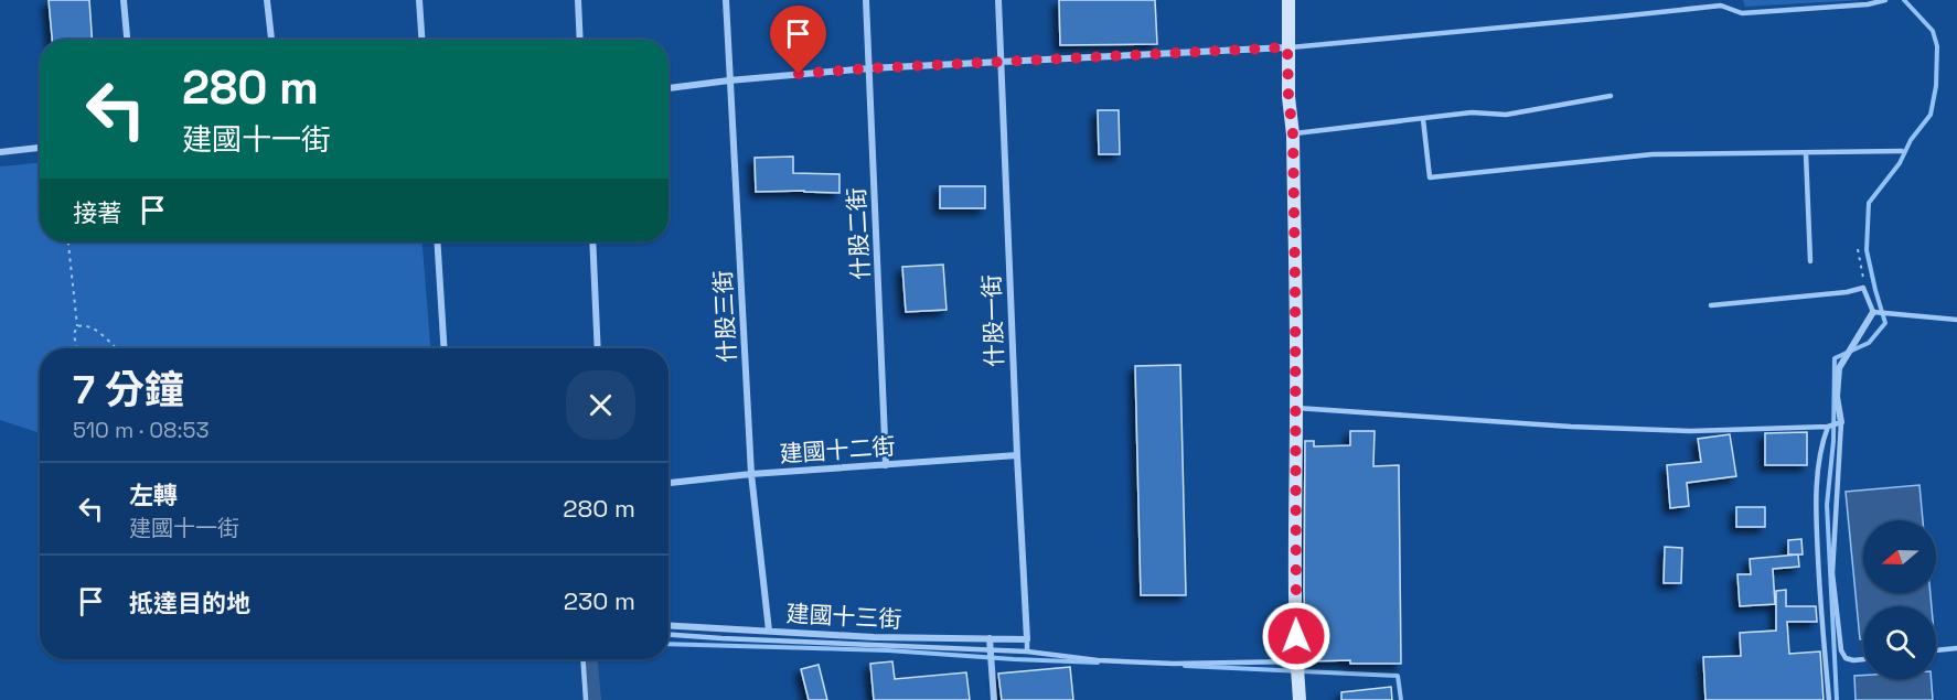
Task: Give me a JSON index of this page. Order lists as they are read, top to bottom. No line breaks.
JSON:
{"streets":{"street":["什股二街","什股三街","什股一街","建國十二街","建國十三街"]},"crossings":[["什股二街","建國十二街"],["什股三街","建國十二街"],["什股三街","建國十三街"],["什股一街","建國十二街"],["什股一街","建國十三街"]],"north":"left","page":{"turn":["280 m","建國十一街"],"then":"接著","heading":["7 分鐘","510 m · 08:53"],"list":[{"name":"左轉","note":"建國十一街","value":"280 m"},{"name":"抵達目的地","value":"230 m"}]}}
